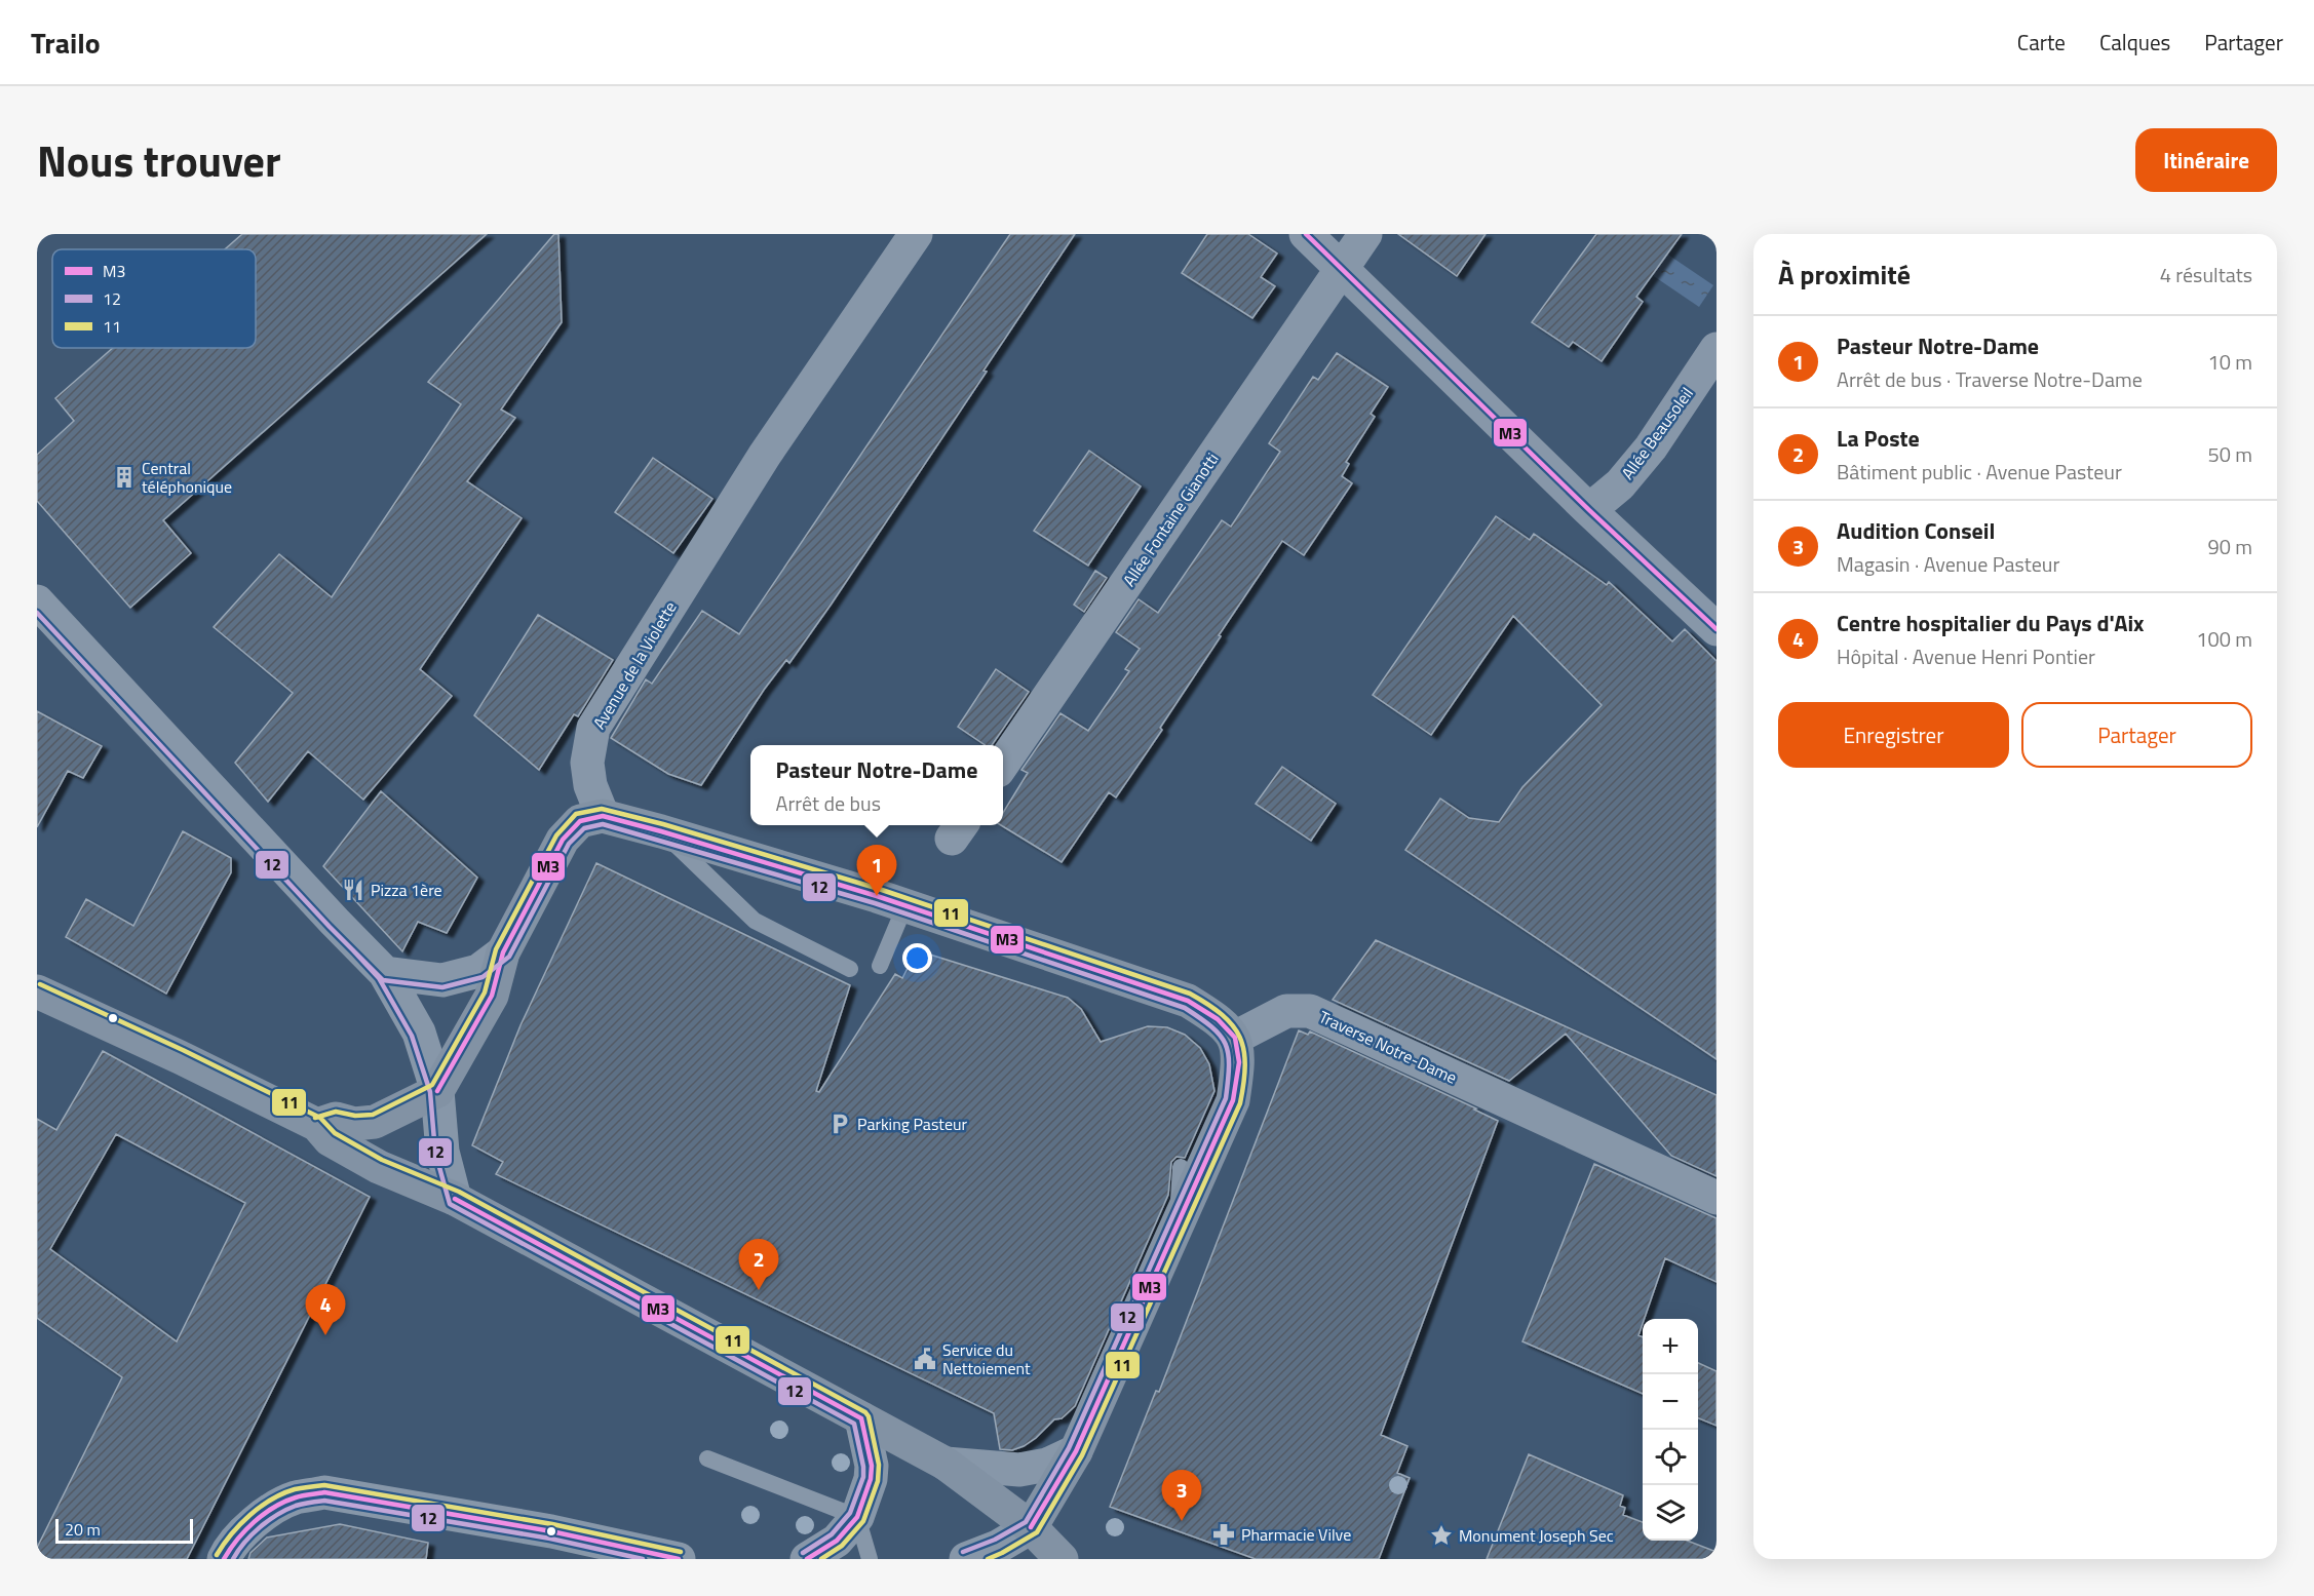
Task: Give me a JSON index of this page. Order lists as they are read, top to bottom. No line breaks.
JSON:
{"streets":{"street":["Allée Beausoleil","Allée Fontaine Gianotti","Avenue de la Violette","Traverse Notre-Dame"]},"places":{"building":["Central téléphonique"],"restaurant":["Pizza 1ère"],"parking":["Parking Pasteur"],"public building":["Service du Nettoiement"],"pharmacy":["Pharmacie Vilve"],"place":["Monument Joseph Sec"]},"lines":["transit line M3","transit line 12","transit line 11"],"legend":["M3","12","11"],"scale_bar":"20 m","page":{"header":"Trailo","nav":["Carte","Calques","Partager"],"title":"Nous trouver","buttons":["Itinéraire",["Enregistrer","Partager"]],"heading":["À proximité","4 résultats"],"list":[{"mark":"1","name":"Pasteur Notre-Dame","note":"Arrêt de bus · Traverse Notre-Dame","value":"10 m"},{"mark":"2","name":"La Poste","note":"Bâtiment public · Avenue Pasteur","value":"50 m"},{"mark":"3","name":"Audition Conseil","note":"Magasin · Avenue Pasteur","value":"90 m"},{"mark":"4","name":"Centre hospitalier du Pays d'Aix","note":"Hôpital · Avenue Henri Pontier","value":"100 m"}],"popup":["Pasteur Notre-Dame","Arrêt de bus"],"pins":["1","2","4","3"],"map_buttons":["+","−"],"scale":"20 m"}}
